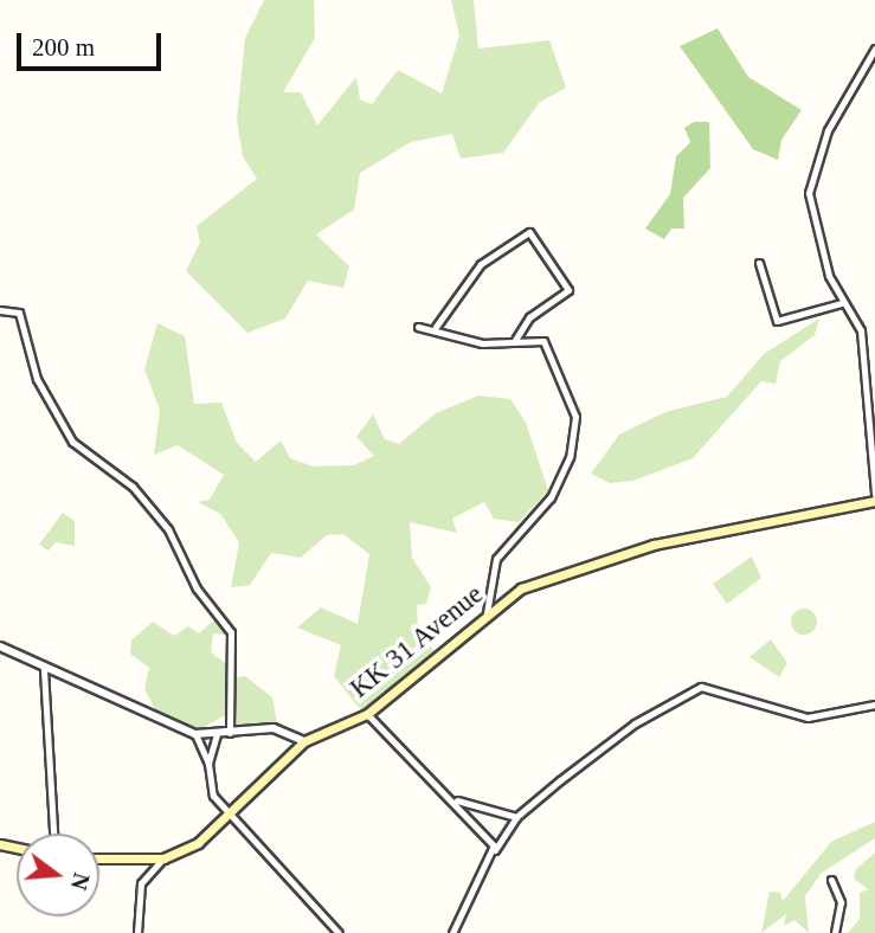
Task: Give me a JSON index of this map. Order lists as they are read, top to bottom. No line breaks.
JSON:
{"streets":{"main road":["KK 31 Avenue"]},"scale_bar":"200 m","north":"right"}
